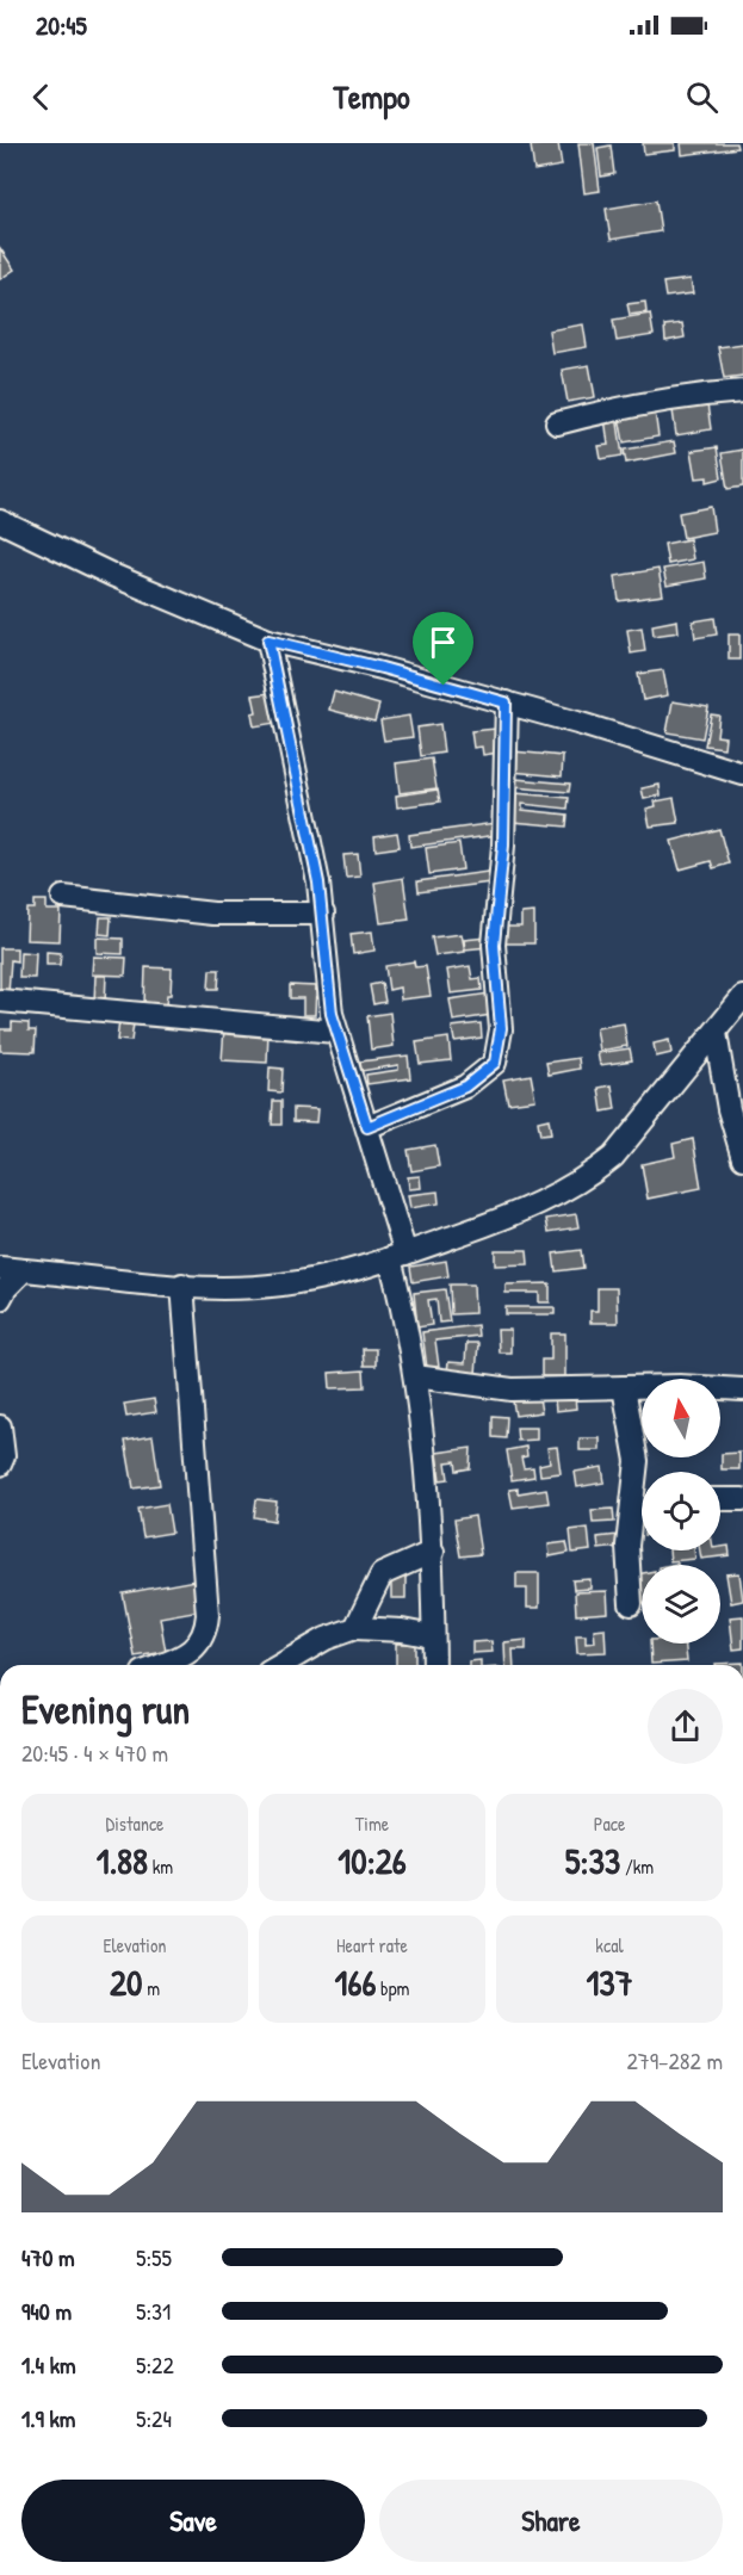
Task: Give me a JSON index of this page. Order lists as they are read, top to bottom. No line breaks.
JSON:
{"north":"top","page":{"status":"20:45","header":"Tempo","heading":["Evening run","20:45 · 4 × 470 m"],"stats":[["Distance","1.88 km"],["Time","10:26"],["Pace","5:33 /km"],["Elevation","20 m"],["Heart rate","166 bpm"],["kcal","137"]],"chart":["Elevation","279–282 m"],"list":[{"name":"470 m","note":"5:55"},{"name":"940 m","note":"5:31"},{"name":"1.4 km","note":"5:22"},{"name":"1.9 km","note":"5:24"}],"buttons":["Save","Share"]}}
